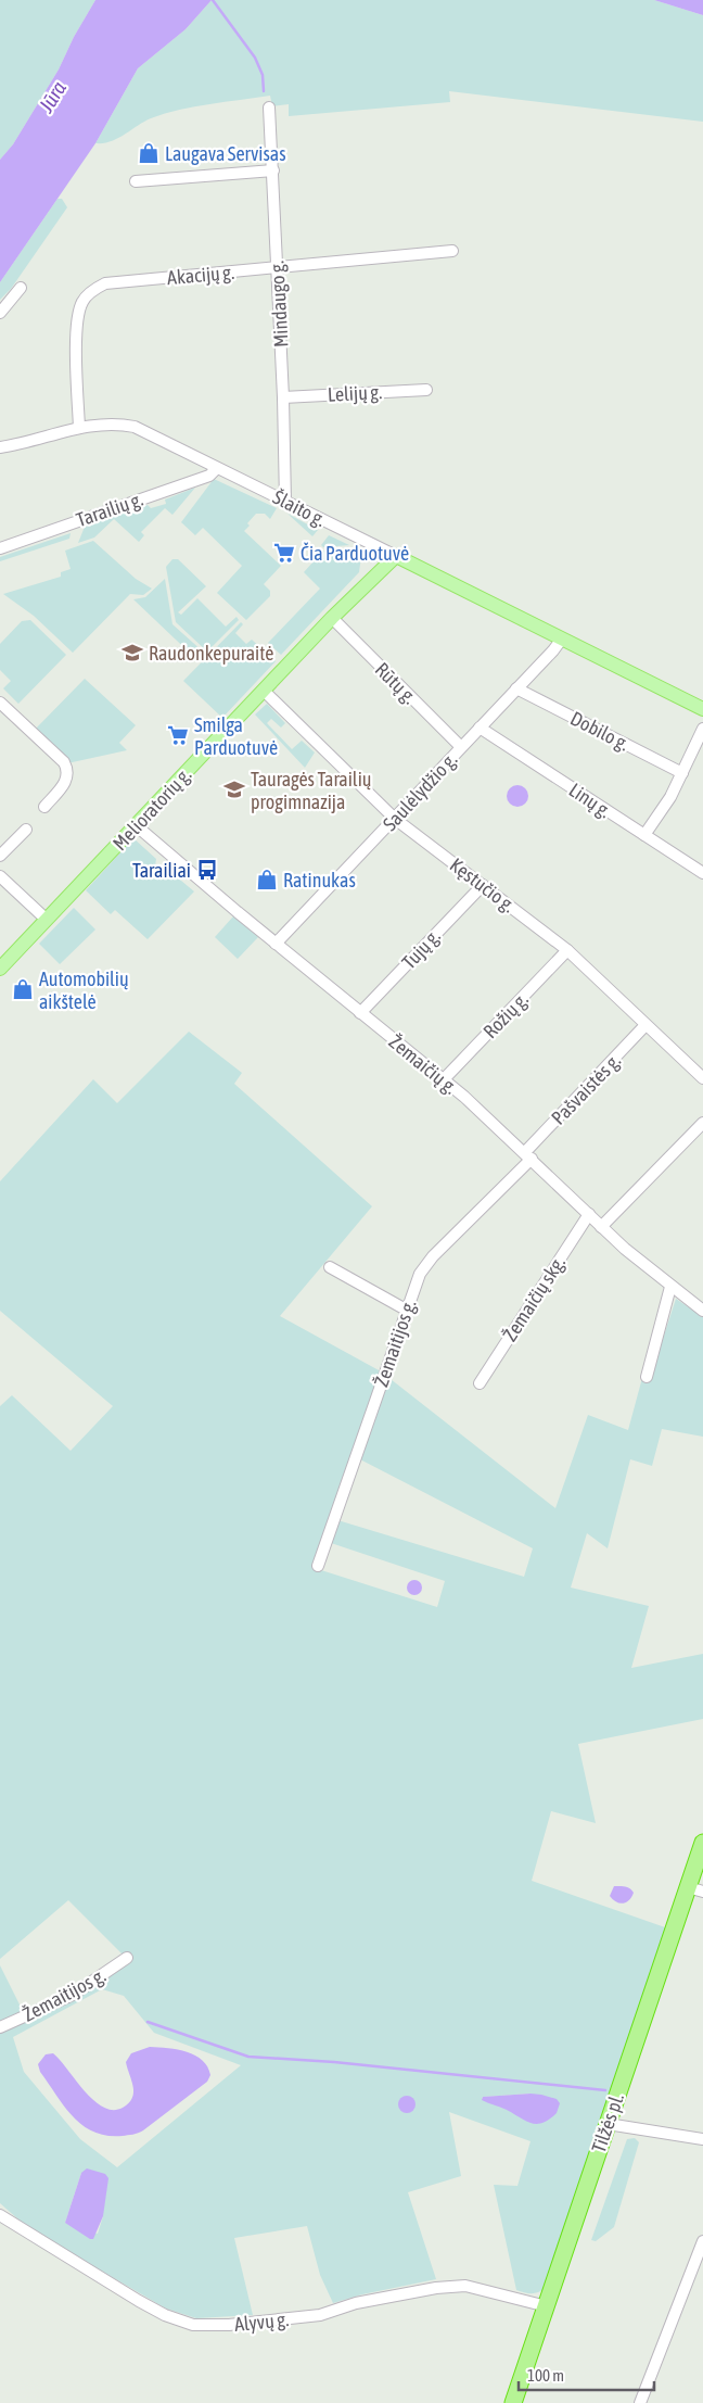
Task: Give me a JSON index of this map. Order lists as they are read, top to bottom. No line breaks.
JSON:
{"streets":{"highway":["Tilžės pl."],"main road":["Šlaito g.","Melioratorių g."],"street":["Akacijų g.","Mindaugo g.","Lelijų g.","Tarailių g.","Rūtų g.","Dobilo g.","Saulėlydžio g.","Linų g.","Kęstučio g.","Tujų g.","Rožių g.","Žemaičių g.","Pašvaistės g.","Žemaičių skg.","Žemaitijos g.","Alyvų g."]},"crossings":[["Akacijų g.","Mindaugo g."],["Akacijų g.","Šlaito g."],["Mindaugo g.","Lelijų g."],["Mindaugo g.","Šlaito g."],["Šlaito g.","Tarailių g."],["Šlaito g.","Saulėlydžio g."],["Šlaito g.","Melioratorių g."],["Rūtų g.","Saulėlydžio g."],["Rūtų g.","Melioratorių g."],["Dobilo g.","Saulėlydžio g."],["Saulėlydžio g.","Linų g."],["Saulėlydžio g.","Kęstučio g."],["Saulėlydžio g.","Žemaičių g."],["Melioratorių g.","Kęstučio g."],["Melioratorių g.","Žemaičių g."],["Kęstučio g.","Tujų g."],["Kęstučio g.","Rožių g."],["Kęstučio g.","Pašvaistės g."],["Tujų g.","Žemaičių g."],["Rožių g.","Žemaičių g."],["Žemaičių g.","Pašvaistės g."],["Žemaičių g.","Žemaičių skg."],["Žemaičių g.","Žemaitijos g."],["Pašvaistės g.","Žemaitijos g."],["Tilžės pl.","Alyvų g."]],"water":["Jūra"],"places":{"shop":["Laugava Servisas","Ratinukas","Automobilių aikštelė"],"supermarket":["Čia Parduotuvė","Smilga Parduotuvė"],"school or university":["Raudonkepuraitė","Tauragės Tarailių progimnazija"],"bus stop":["Tarailiai"]},"scale_bar":"100 m"}
